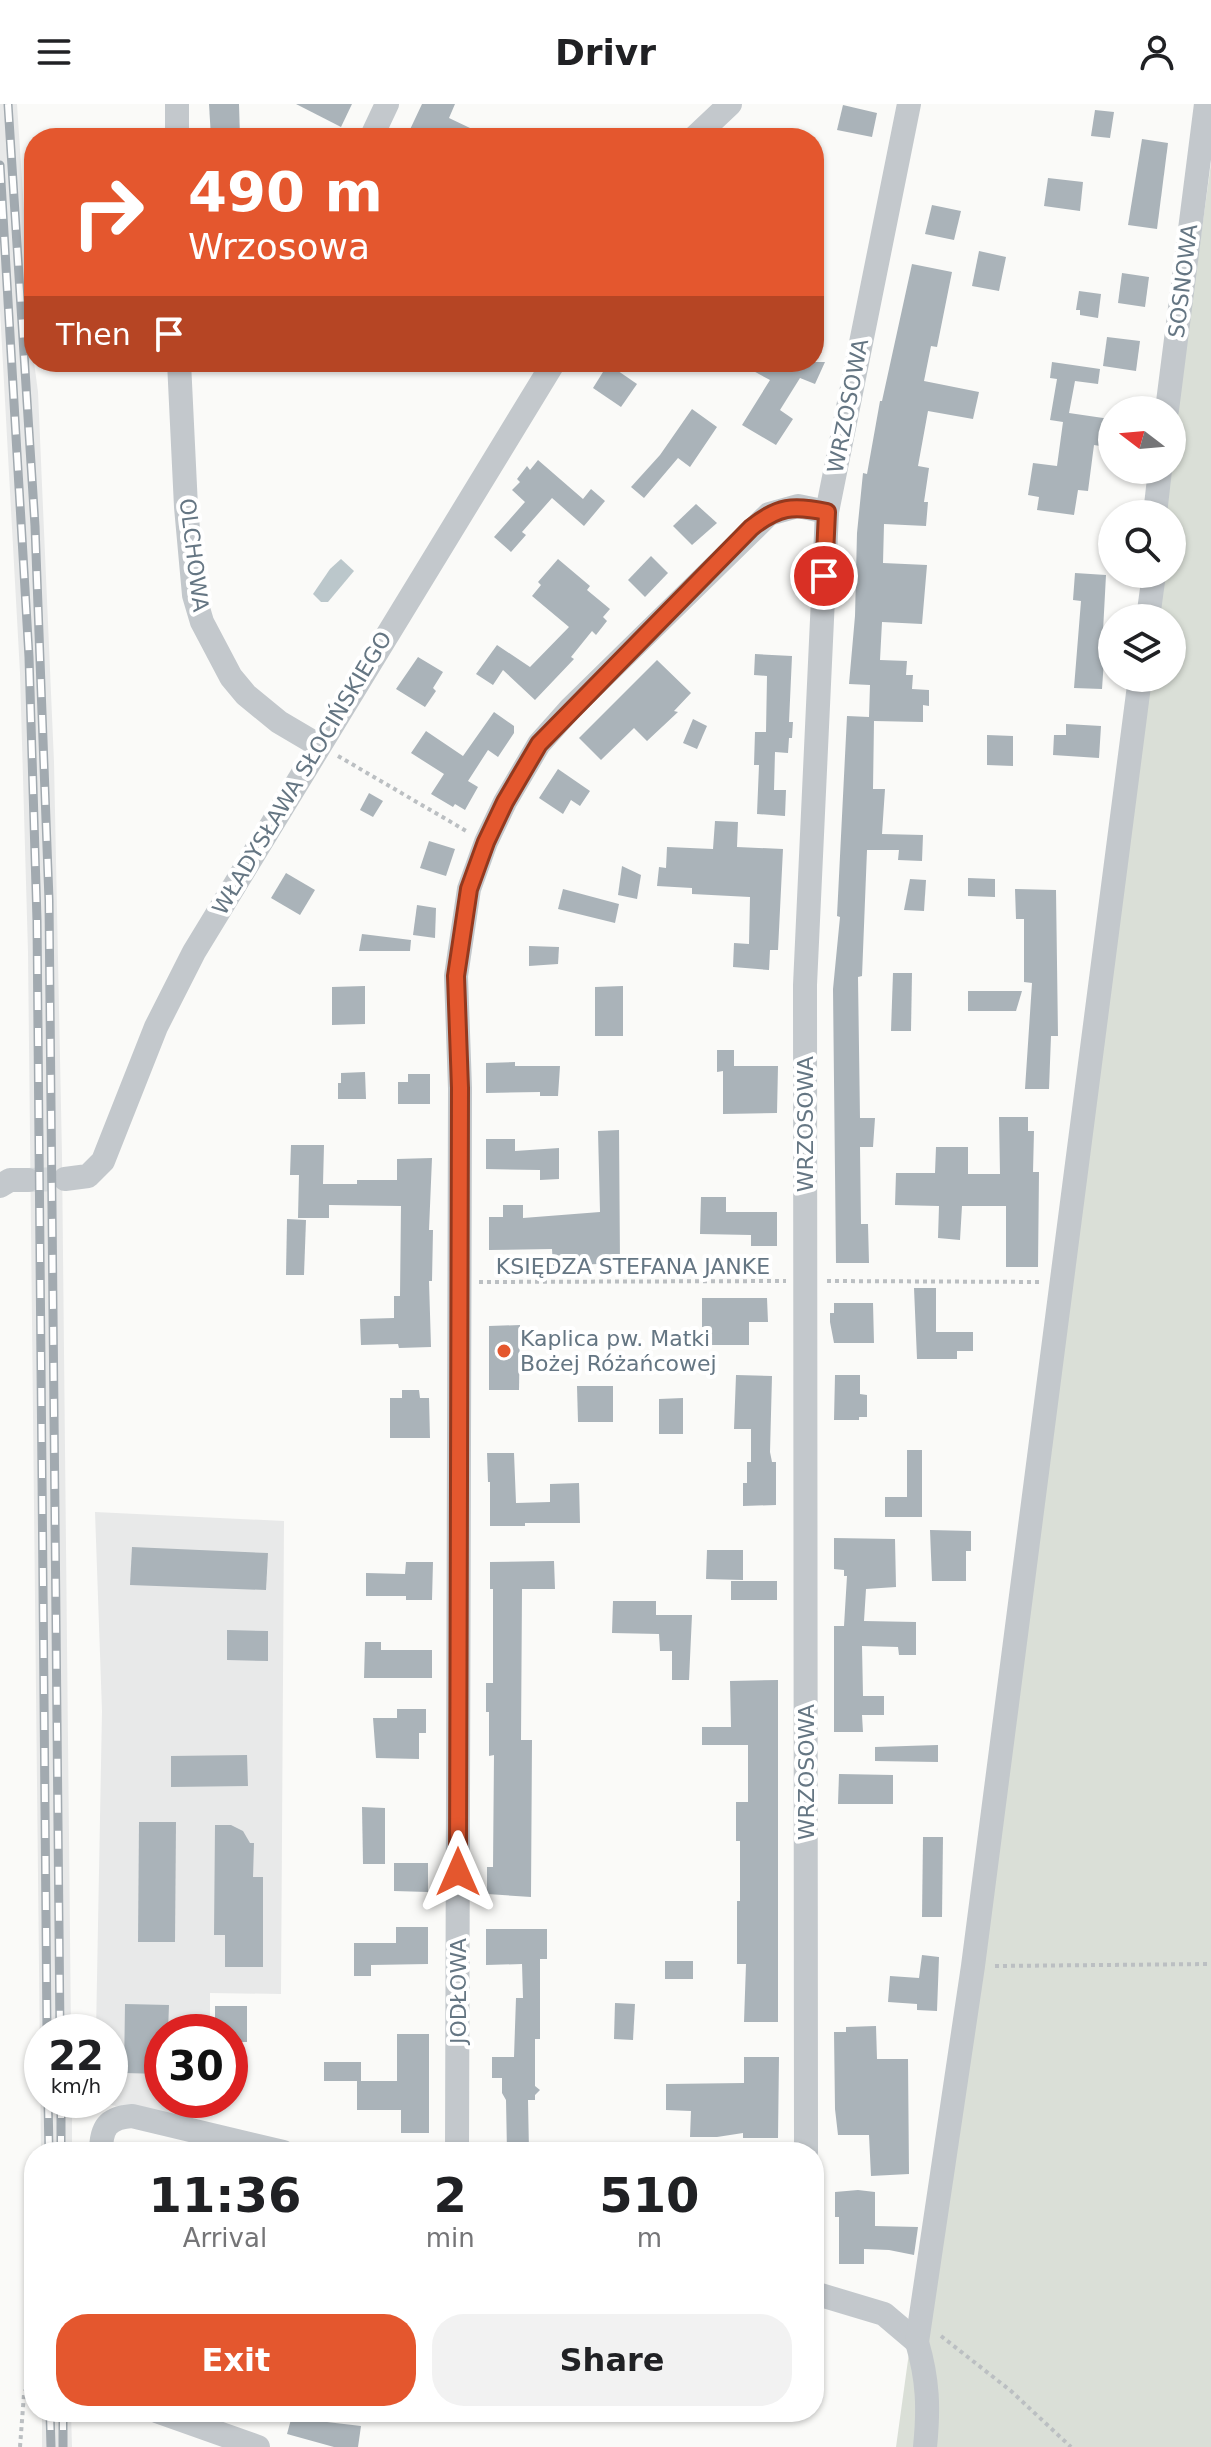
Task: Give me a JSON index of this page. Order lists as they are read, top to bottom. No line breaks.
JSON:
{"streets":{"street":["SOSNOWA","WRZOSOWA","OLCHOWA","WŁADYSŁAWA SŁOCIŃSKIEGO","JODŁOWA"],"path":["KSIĘDZA STEFANA JANKE"]},"crossings":[["WRZOSOWA","KSIĘDZA STEFANA JANKE"],["WRZOSOWA","JODŁOWA"],["OLCHOWA","WŁADYSŁAWA SŁOCIŃSKIEGO"],["KSIĘDZA STEFANA JANKE","JODŁOWA"]],"places":["Kaplica pw. Matki Bożej Różańcowej"],"north":"left","page":{"header":"Drivr","turn":["490 m","Wrzosowa"],"then":"Then","speed":"22 km/h","limit":"30","eta":["11:36","Arrival","2","min","510","m"],"buttons":["Exit","Share"]}}
